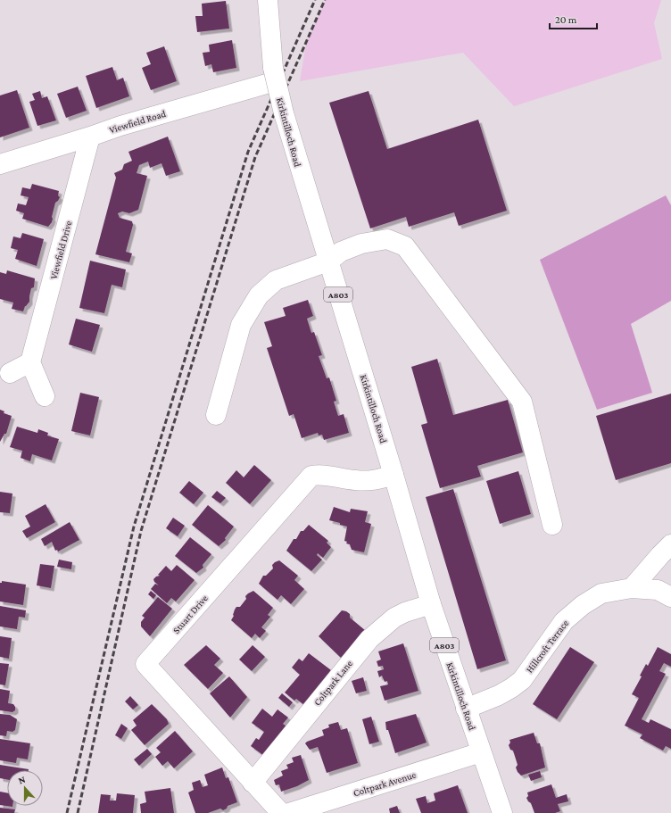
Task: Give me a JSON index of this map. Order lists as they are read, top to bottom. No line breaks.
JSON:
{"streets":{"street":["Viewfield Road","Kirkintilloch Road","Viewfield Drive","A803","Stuart Drive","Hillcroft Terrace","Coltpark Lane","Coltpark Avenue"]},"crossings":[["Viewfield Road","Kirkintilloch Road"],["Viewfield Road","Viewfield Drive"],["Kirkintilloch Road","Stuart Drive"],["Kirkintilloch Road","Hillcroft Terrace"],["Kirkintilloch Road","Coltpark Lane"],["Kirkintilloch Road","Coltpark Avenue"],["Stuart Drive","Coltpark Lane"]],"scale_bar":"20 m","north":"top"}
